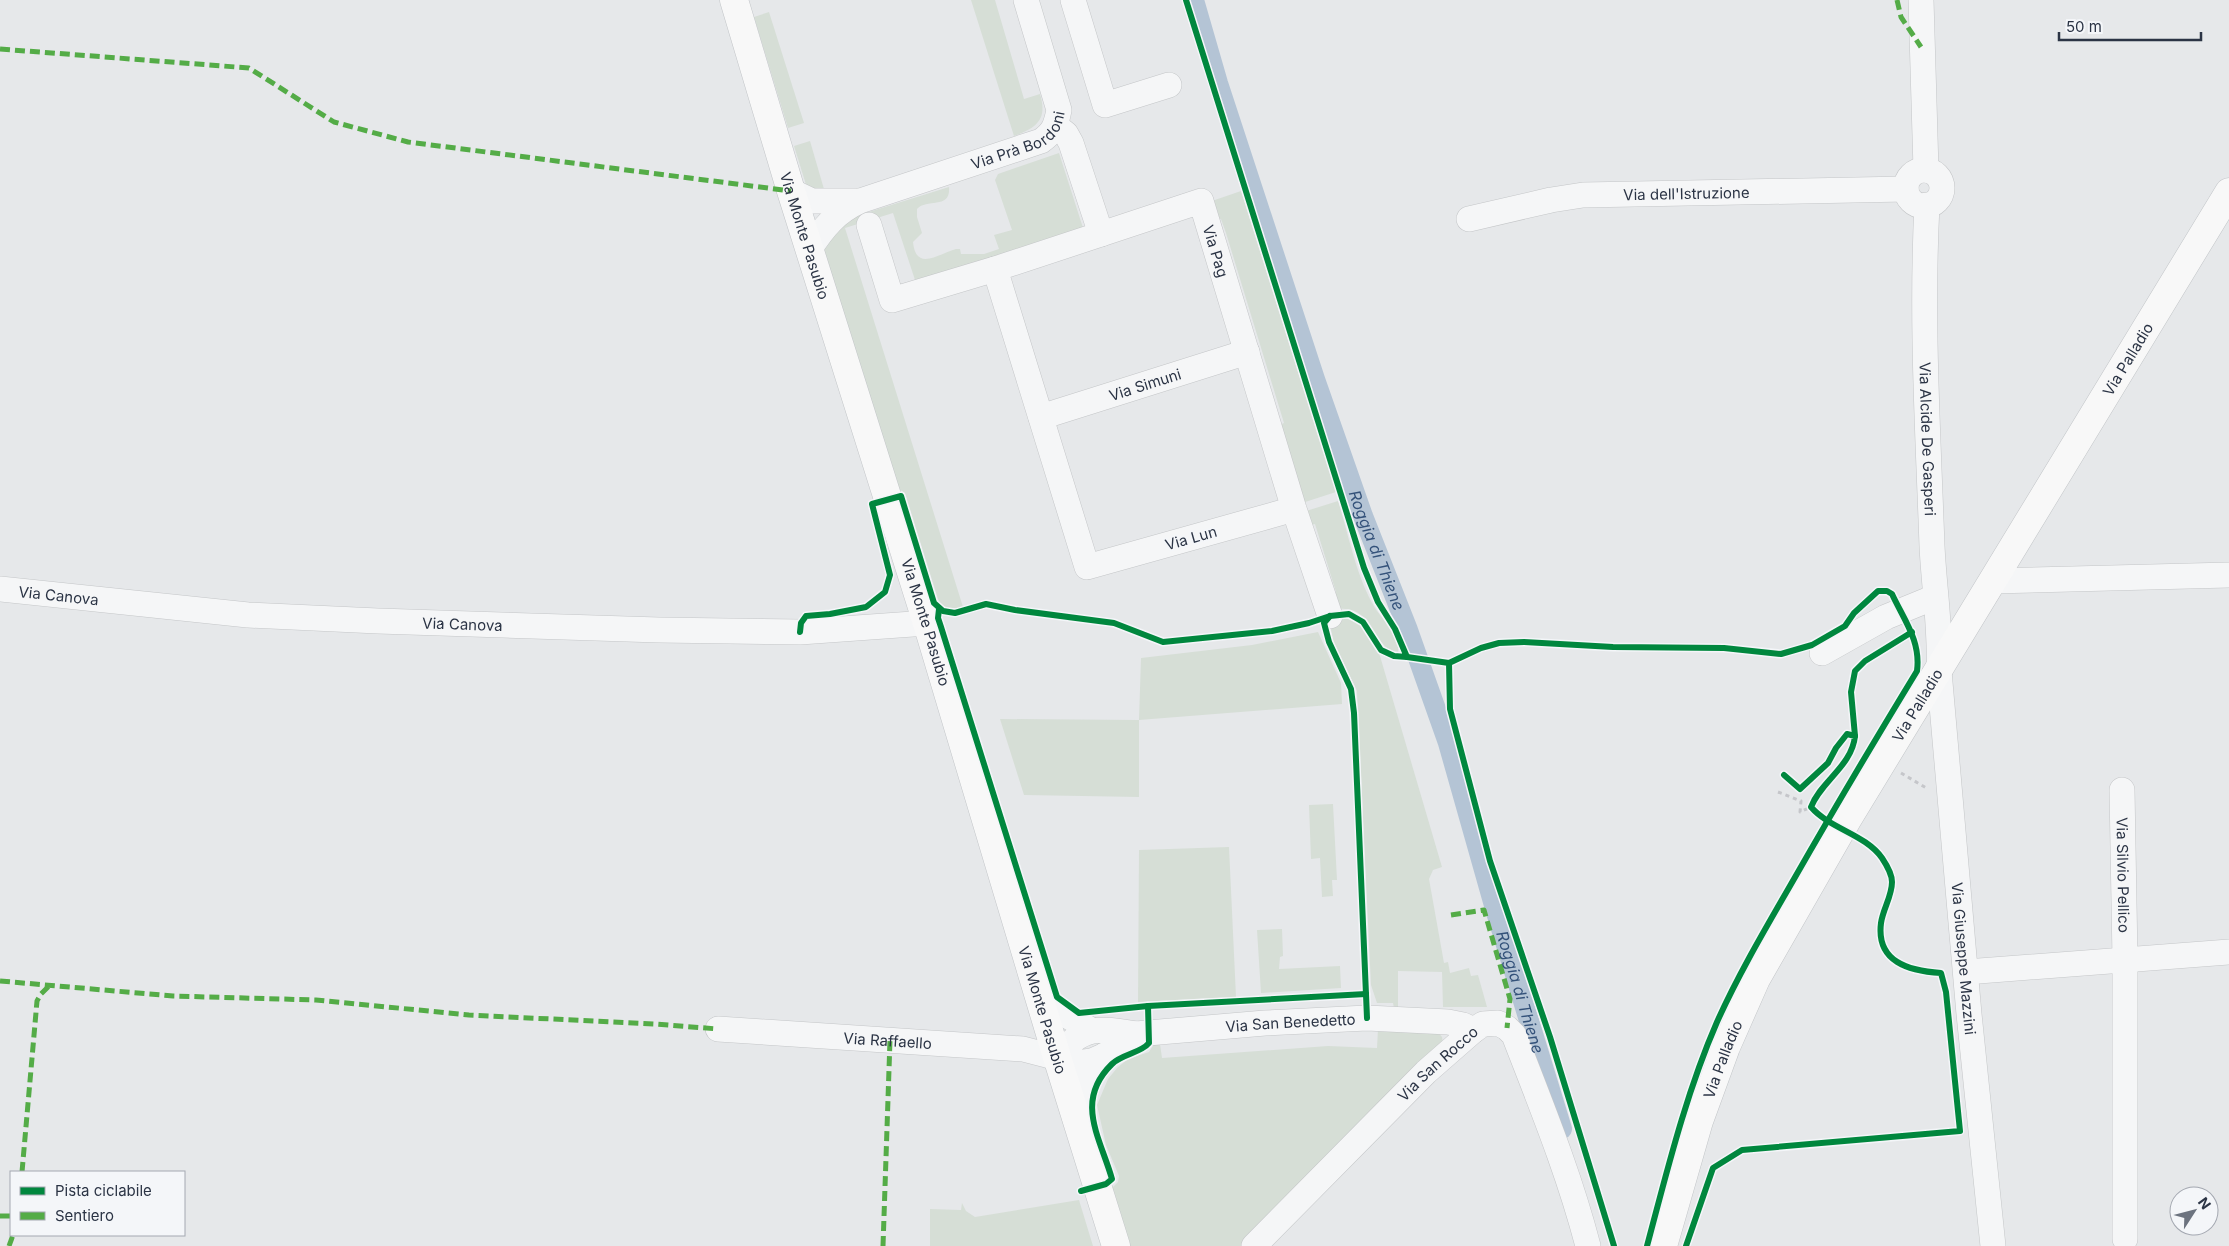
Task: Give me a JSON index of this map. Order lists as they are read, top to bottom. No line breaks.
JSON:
{"streets":{"main road":["Via Monte Pasubio","Via Palladio"],"street":["Via Prà Bordoni","Via dell'Istruzione","Via Pag","Via Simuni","Via Alcide De Gasperi","Via Lun","Via Canova","Via Silvio Pellico","Via Giuseppe Mazzini","Via San Benedetto","Via Raffaello","Via San Rocco"]},"crossings":[["Via Prà Bordoni","Via Monte Pasubio"],["Via dell'Istruzione","Via Alcide De Gasperi"],["Via Monte Pasubio","Via Canova"],["Via Monte Pasubio","Via San Benedetto"],["Via Monte Pasubio","Via Raffaello"],["Via Pag","Via Simuni"],["Via Pag","Via Lun"],["Via Palladio","Via Alcide De Gasperi"],["Via Palladio","Via Giuseppe Mazzini"],["Via Simuni","Via Lun"],["Via Alcide De Gasperi","Via Giuseppe Mazzini"],["Via San Benedetto","Via Raffaello"],["Via San Benedetto","Via San Rocco"]],"water":["Roggia di Thiene"],"legend":["Pista ciclabile","Sentiero"],"scale_bar":"50 m","north":"top right"}
